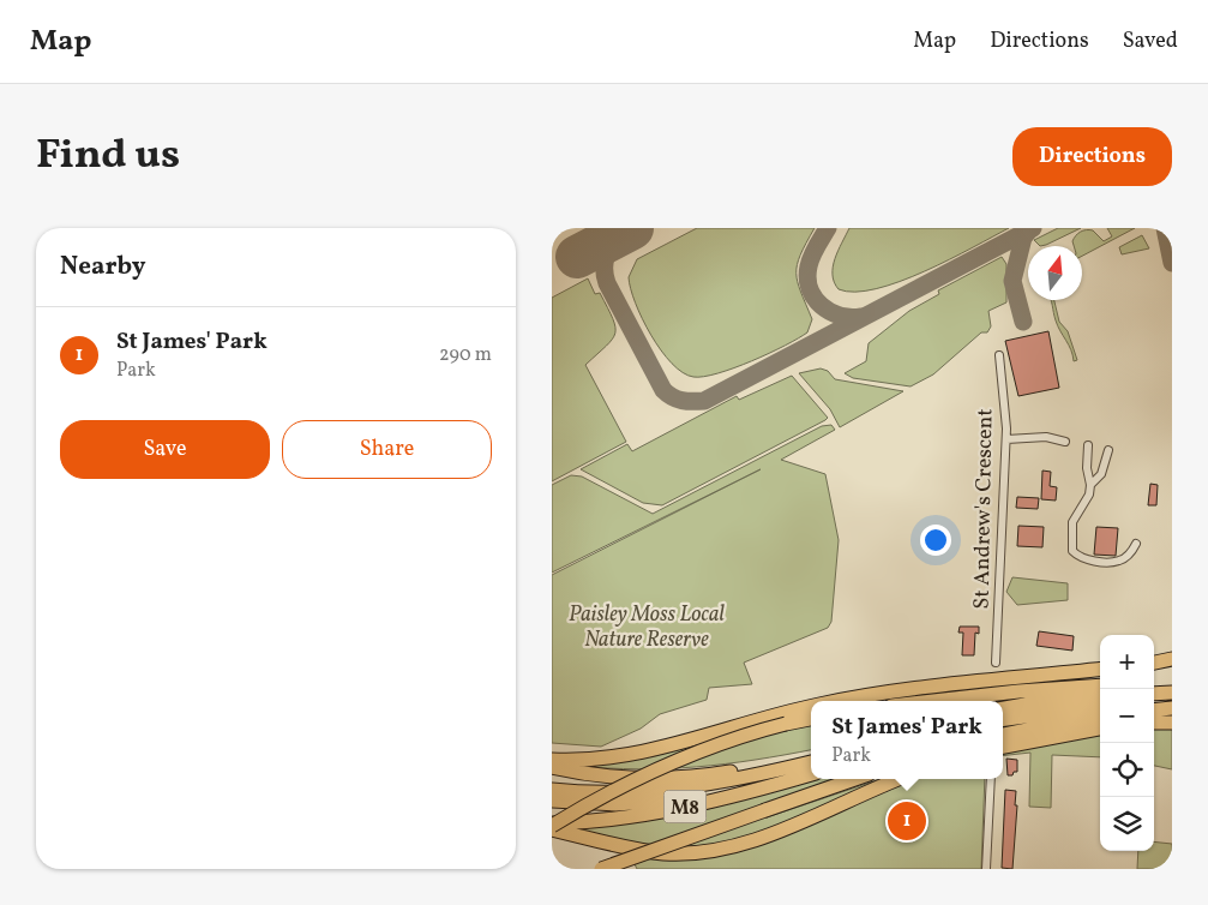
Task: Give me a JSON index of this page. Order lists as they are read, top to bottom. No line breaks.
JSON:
{"streets":{"highway":["M8"],"street":["St Andrew's Crescent"]},"parks":["Paisley Moss Local Nature Reserve"],"north":"top","page":{"header":"Map","nav":["Map","Directions","Saved"],"title":"Find us","buttons":["Directions",["Save","Share"]],"heading":"Nearby","list":[{"mark":"1","name":"St James' Park","note":"Park","value":"290 m"}],"map_buttons":["+","−"],"popup":["St James' Park","Park"],"pins":"1"}}
